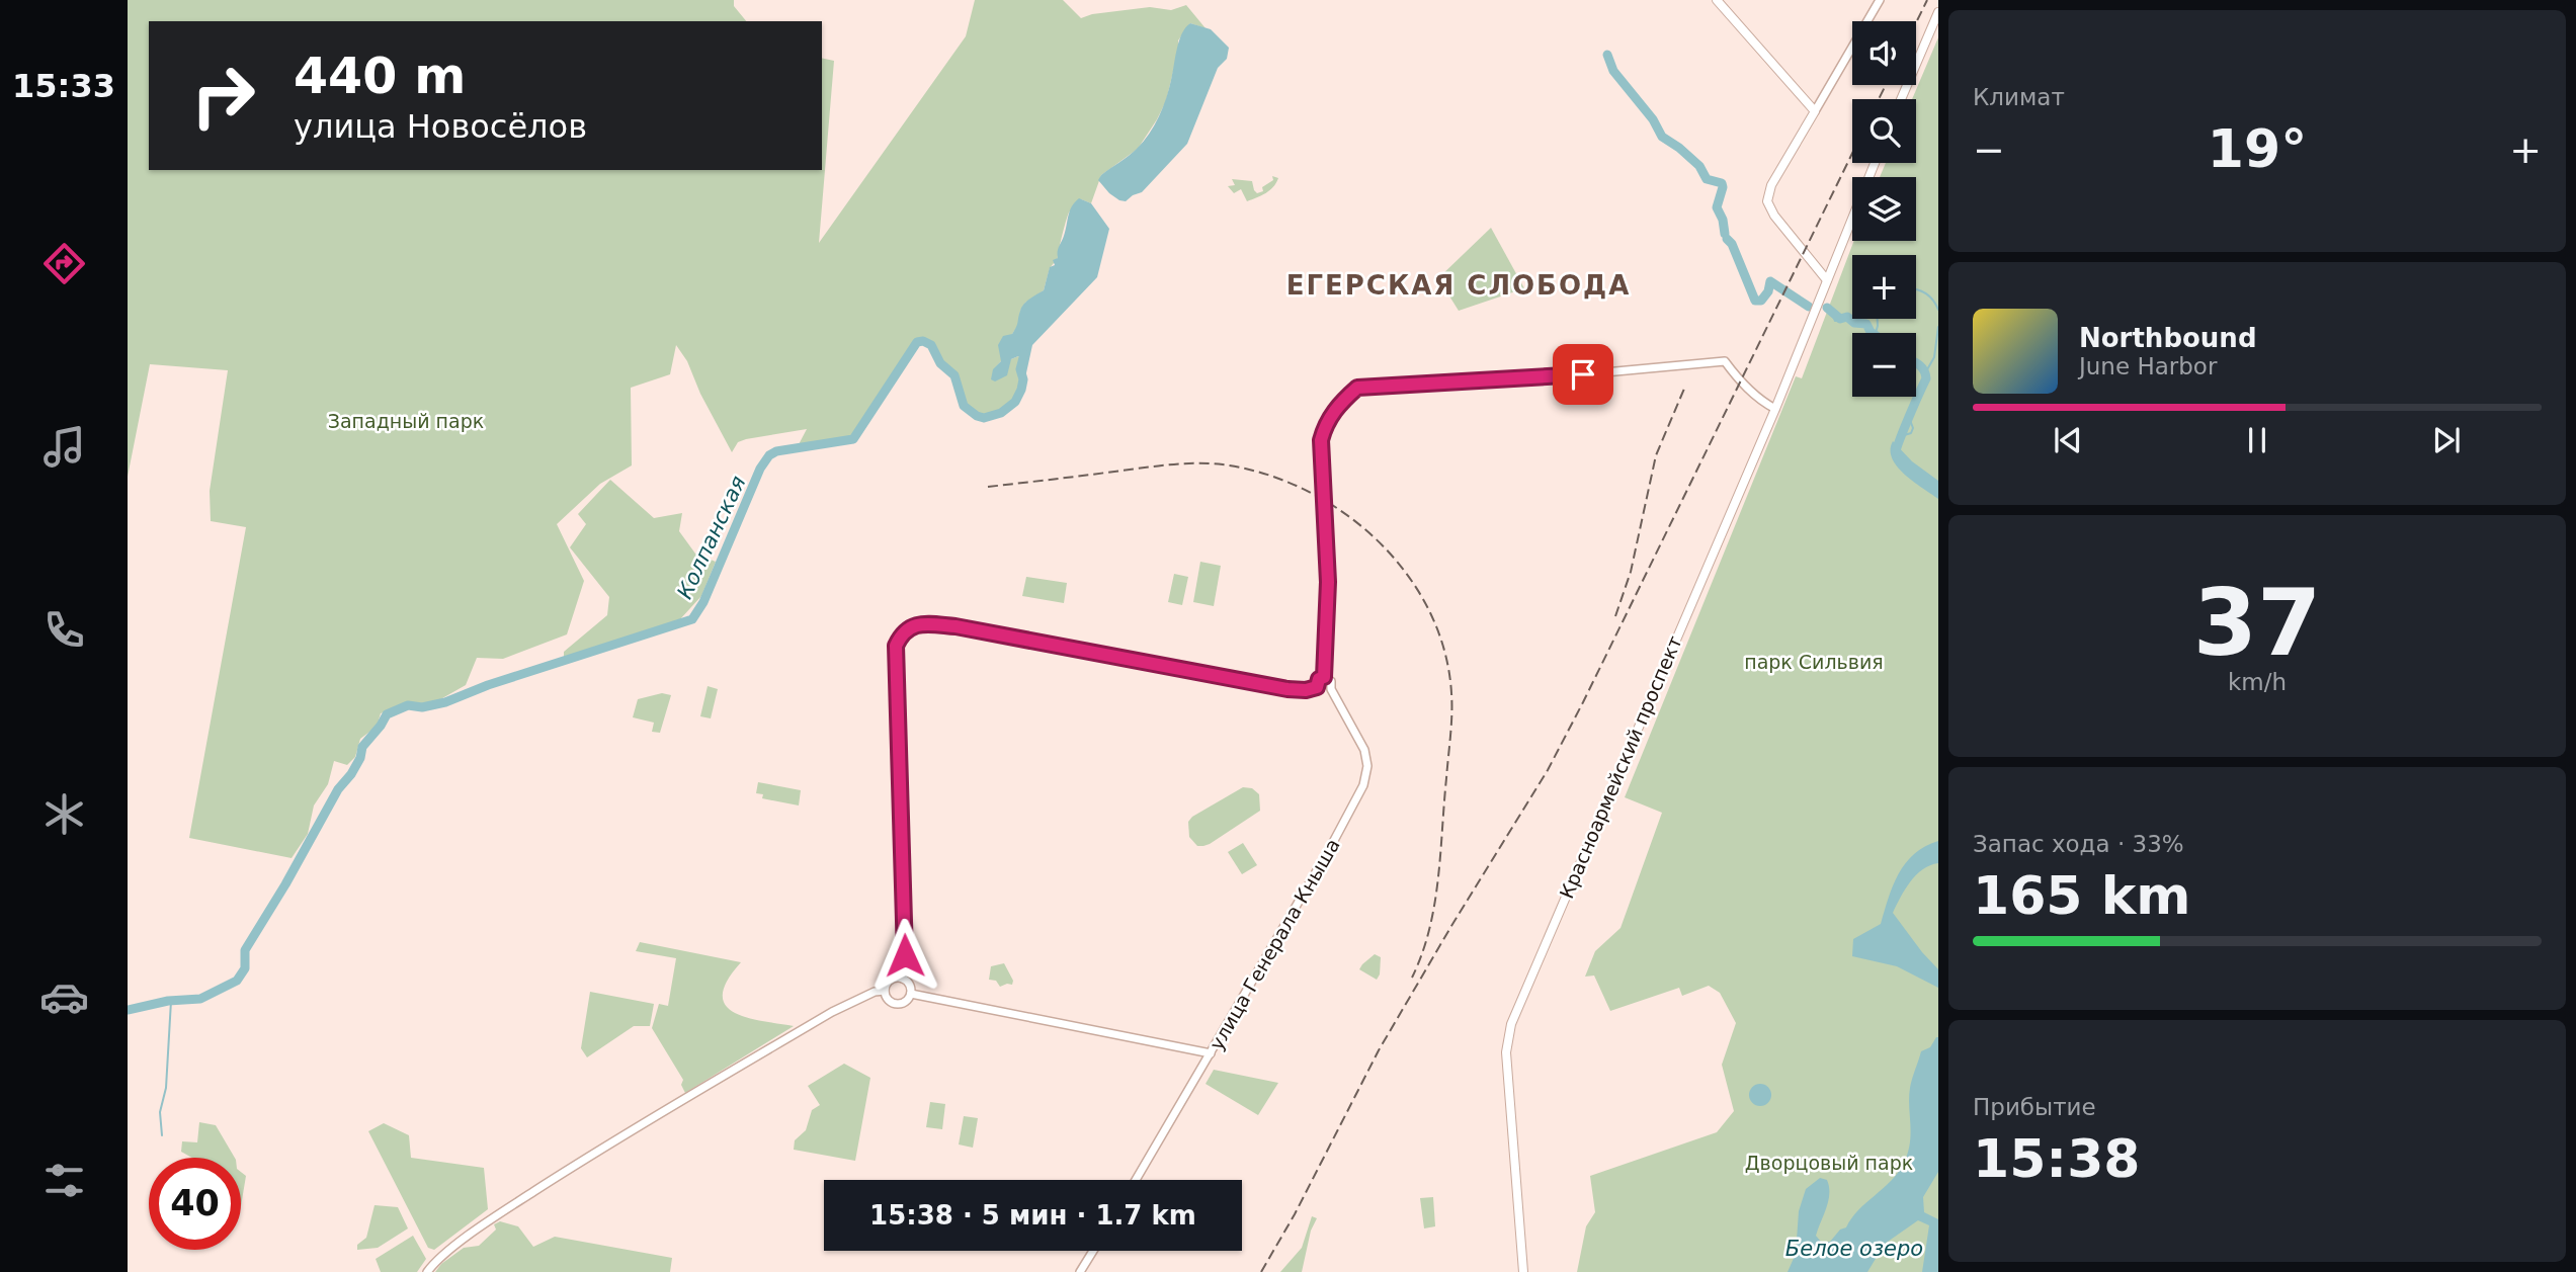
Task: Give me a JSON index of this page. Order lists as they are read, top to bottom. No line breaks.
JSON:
{"streets":{"main road":["Красноармейский проспект"],"street":["улица Генерала Кныша"]},"districts":["ЕГЕРСКАЯ СЛОБОДА"],"water":["Колпанская","Белое озеро"],"parks":["Западный парк","парк Сильвия","Дворцовый парк"],"page":{"tabs":"15:33","tile":["Климат",["37","km/h"],["Запас хода · 33%","165 km"],["Прибытие","15:38"]],"map_buttons":["+","−"],"turn":["440 m","улица Новосёлов"],"heat":["−","19°","+"],"song":["Northbound","June Harbor"],"limit":"40","trip":"15:38 · 5 мин · 1.7 km"}}
